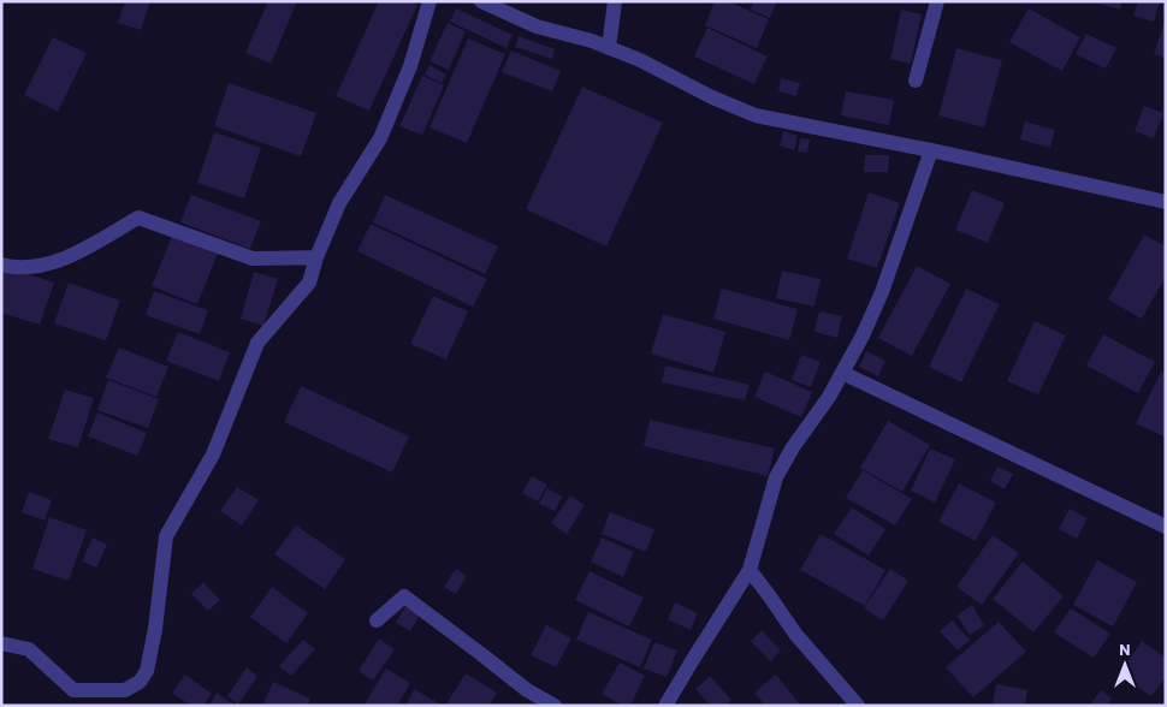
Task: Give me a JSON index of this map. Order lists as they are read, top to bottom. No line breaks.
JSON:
{"north":"top"}
